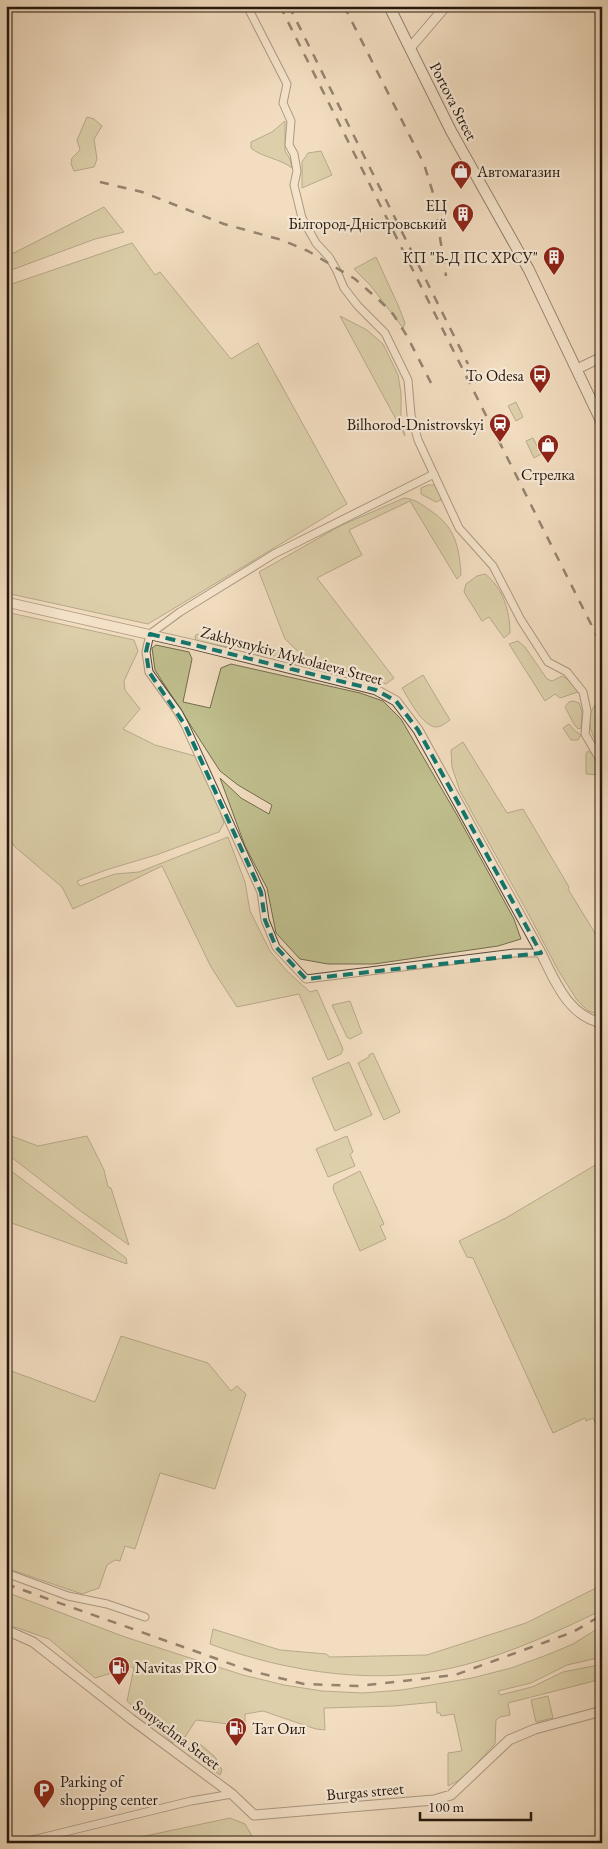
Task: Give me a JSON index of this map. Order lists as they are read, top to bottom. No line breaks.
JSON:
{"streets":{"main road":["Portova Street"],"street":["Zakhysnykiv Mykolaieva Street","Sonyachna Street","Burgas street"]},"crossings":[["Sonyachna Street","Burgas street"]],"places":{"shop":["Автомагазин","Стрелка"],"building":["ЕЦ Білгород-Дністровський","КП \"Б-Д ПС ХРСУ\""],"bus stop":["To Odesa"],"station":["Bilhorod-Dnistrovskyi"],"fuel station":["Navitas PRO","Тат Оил"],"parking":["Parking of shopping center"]},"scale_bar":"100 m"}
